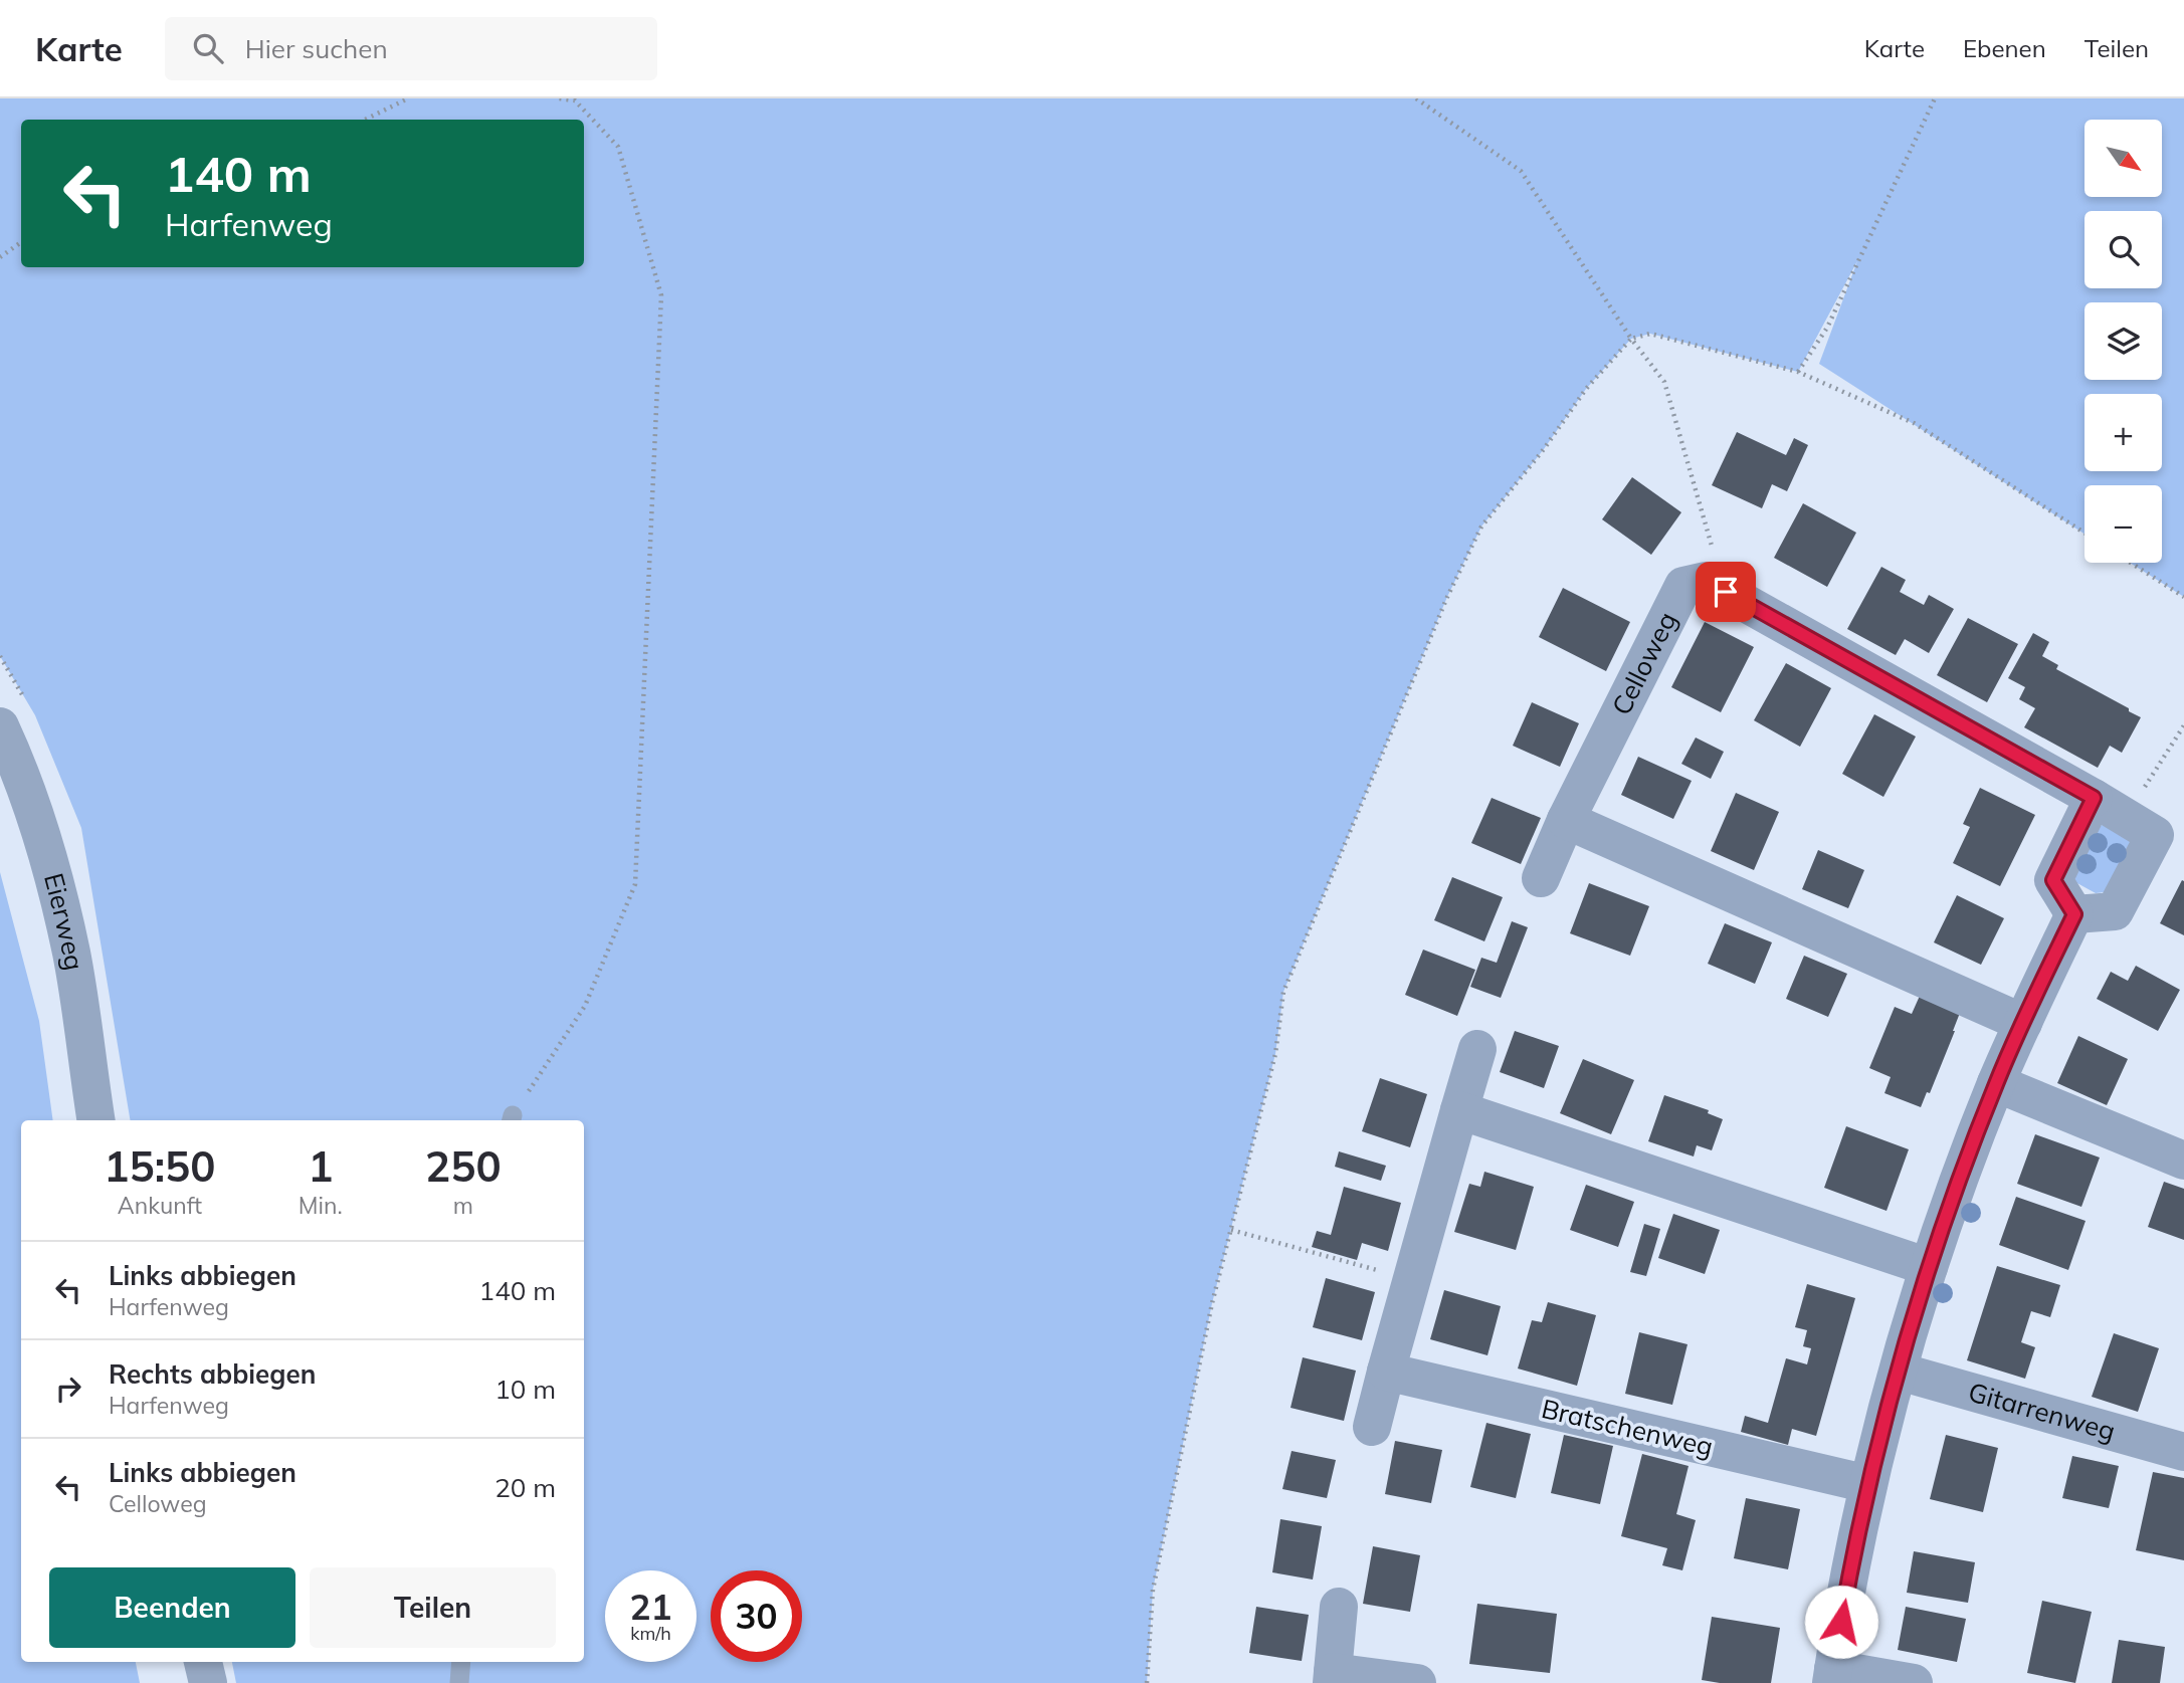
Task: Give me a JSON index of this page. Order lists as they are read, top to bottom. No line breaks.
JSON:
{"streets":{"street":["Celloweg","Eierweg","Gitarrenweg","Bratschenweg"]},"north":"bottom right","page":{"header":"Karte","search":"Hier suchen","nav":["Karte","Ebenen","Teilen"],"map_buttons":["+","−"],"turn":["140 m","Harfenweg"],"eta":["15:50","Ankunft","1","Min.","250","m"],"list":[{"name":"Links abbiegen","note":"Harfenweg","value":"140 m"},{"name":"Rechts abbiegen","note":"Harfenweg","value":"10 m"},{"name":"Links abbiegen","note":"Celloweg","value":"20 m"}],"buttons":["Beenden","Teilen"],"speed":"21 km/h","limit":"30"}}
